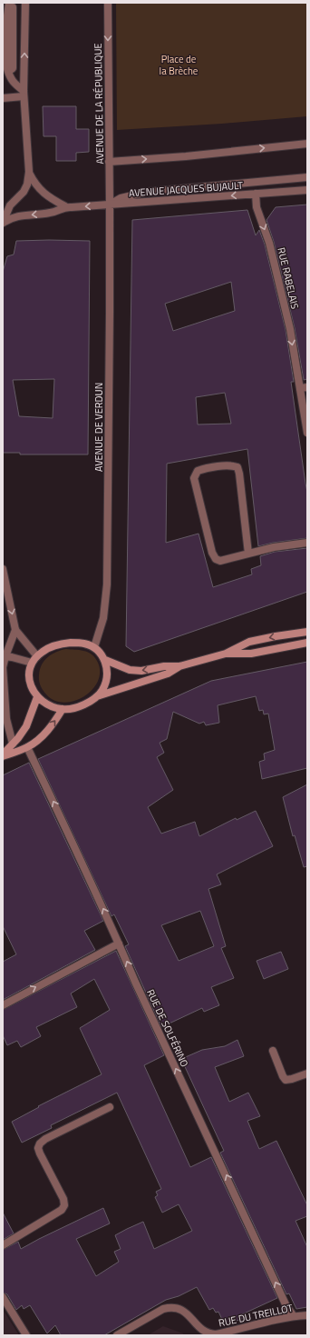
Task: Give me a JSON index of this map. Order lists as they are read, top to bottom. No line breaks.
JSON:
{"streets":{"street":["AVENUE DE LA RÉPUBLIQUE","AVENUE JACQUES BUJAULT","RUE RABELAIS","AVENUE DE VERDUN","RUE DE SOLFÉRINO","RUE DU TREILLOT"]},"crossings":[["AVENUE DE LA RÉPUBLIQUE","AVENUE JACQUES BUJAULT"],["AVENUE DE LA RÉPUBLIQUE","AVENUE DE VERDUN"],["AVENUE JACQUES BUJAULT","RUE RABELAIS"],["AVENUE JACQUES BUJAULT","AVENUE DE VERDUN"],["RUE DE SOLFÉRINO","RUE DU TREILLOT"]],"one_way":["AVENUE DE LA RÉPUBLIQUE","RUE RABELAIS","RUE DE SOLFÉRINO"],"parks":["Place de la Brèche"]}
